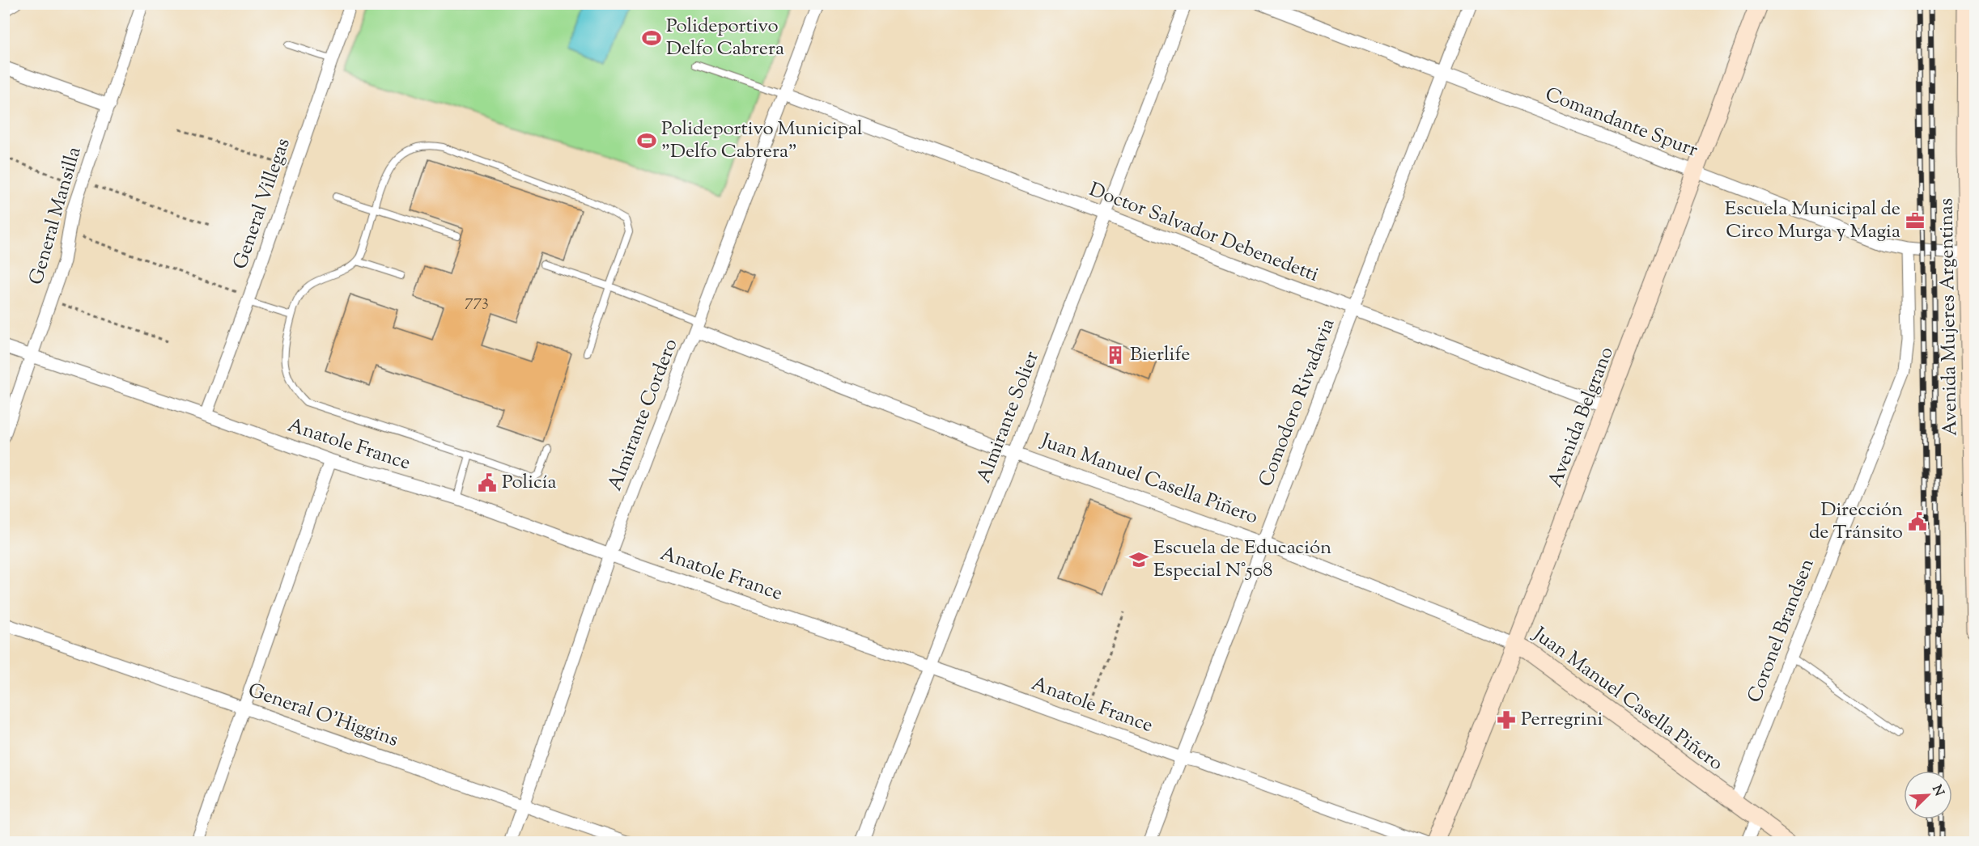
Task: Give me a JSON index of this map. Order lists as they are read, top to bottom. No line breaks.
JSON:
{"streets":{"street":["Comandante Spurr","General Villegas","General Mansilla","Doctor Salvador Debenedetti","Avenida Mujeres Argentinas","Comodoro Rivadavia","Almirante Cordero","Almirante Solier","Avenida Belgrano","Anatole France","Juan Manuel Casella Piñero","Coronel Brandsen","General O'Higgins"]},"crossings":[["Comandante Spurr","Avenida Mujeres Argentinas"],["Comandante Spurr","Comodoro Rivadavia"],["Comandante Spurr","Avenida Belgrano"],["Comandante Spurr","Coronel Brandsen"],["General Villegas","Anatole France"],["General Mansilla","Anatole France"],["Doctor Salvador Debenedetti","Comodoro Rivadavia"],["Doctor Salvador Debenedetti","Almirante Cordero"],["Doctor Salvador Debenedetti","Almirante Solier"],["Doctor Salvador Debenedetti","Avenida Belgrano"],["Comodoro Rivadavia","Anatole France"],["Comodoro Rivadavia","Juan Manuel Casella Piñero"],["Almirante Cordero","Anatole France"],["Almirante Cordero","Juan Manuel Casella Piñero"],["Almirante Cordero","General O'Higgins"],["Almirante Solier","Anatole France"],["Almirante Solier","Juan Manuel Casella Piñero"],["Avenida Belgrano","Juan Manuel Casella Piñero"],["Juan Manuel Casella Piñero","Coronel Brandsen"]],"places":{"sports":["Polideportivo Delfo Cabrera","Polideportivo Municipal \"Delfo Cabrera\""],"office":["Escuela Municipal de Circo Murga y Magia"],"building":["Bierlife"],"public building":["Policía","Dirección de Tránsito"],"school or university":["Escuela de Educación Especial N°508"],"pharmacy":["Perregrini"]},"house_numbers":["773"],"north":"top right"}
